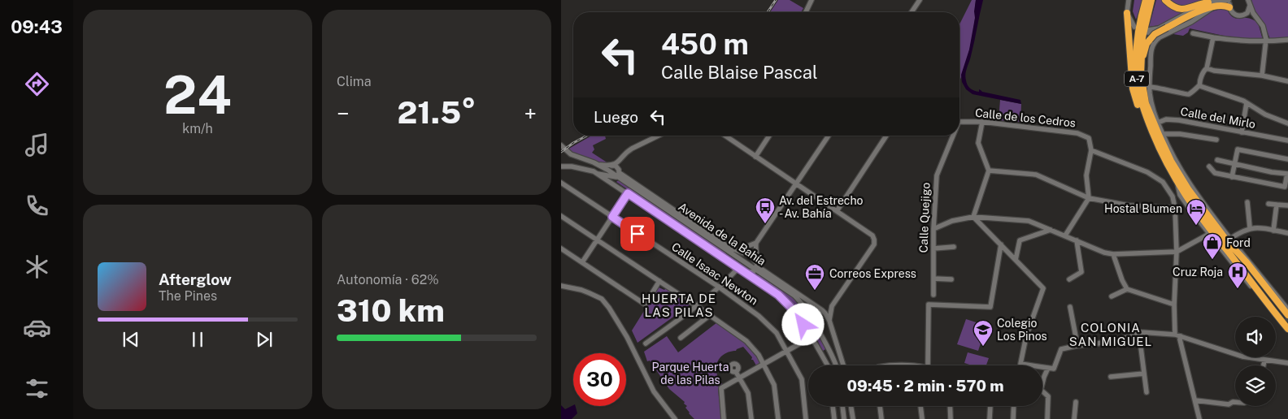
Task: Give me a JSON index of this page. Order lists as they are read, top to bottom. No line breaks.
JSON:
{"streets":{"highway":["A-7"],"street":["Calle de los Cedros","Calle del Mirlo","Calle Quejigo","Avenida de la Bahía","Calle Isaac Newton"]},"districts":["HUERTA DE LAS PILAS","COLONIA SAN MIGUEL"],"parks":["Parque Huerta de las Pilas"],"places":{"bus stop":["Av. del Estrecho - Av. Bahía"],"hotel":["Hostal Blumen"],"shop":["Ford"],"hospital":["Cruz Roja"],"office":["Correos Express"],"school or university":["Colegio Los Pinos"]},"page":{"tabs":"09:43","tile":[["24","km/h"],"Clima",["Autonomía · 62%","310 km"]],"turn":["450 m","Calle Blaise Pascal"],"heat":["−","21.5°","+"],"then":"Luego","song":["Afterglow","The Pines"],"limit":"30","trip":"09:45 · 2 min · 570 m"}}
